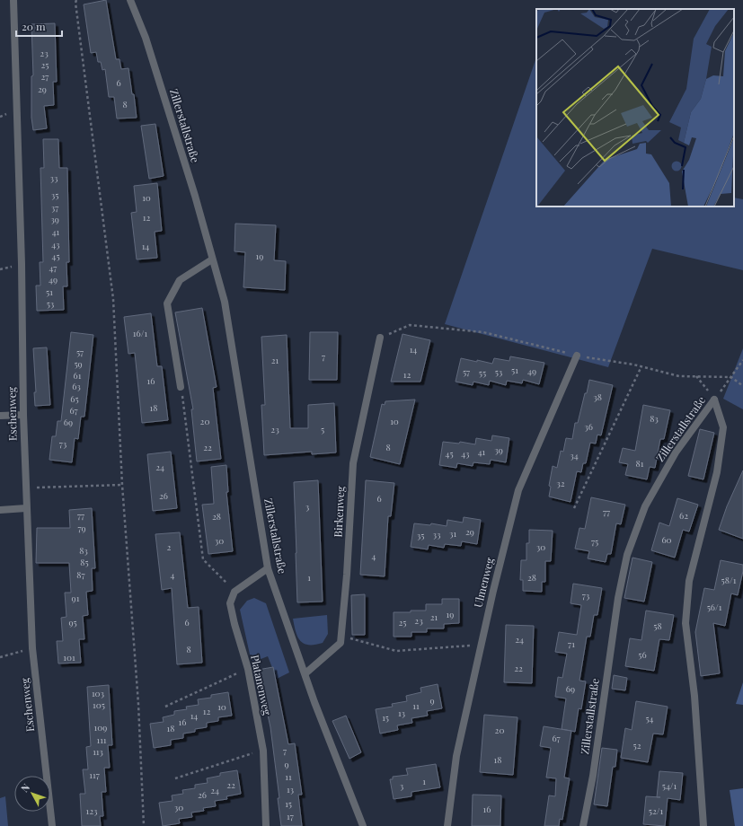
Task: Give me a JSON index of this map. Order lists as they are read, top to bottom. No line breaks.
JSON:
{"streets":{"street":["Zillerstallstraße","Eschenweg","Birkenweg","Ulmenweg","Platanenweg"]},"crossings":[["Zillerstallstraße","Birkenweg"]],"house_numbers":["23","25","27","6","29","8","33","35","10","37","12","39","41","43","14","45","19","47","49","51","53","16/1","14","57","7","21","59","51","49","57","53","55","12","61","16","63","38","65","18","67","83","20","10","69","36","23","5","73","22","8","39","41","45","43","34","81","24","32","26","6","3","77","77","62","28","79","29","31","33","35","60","30","75","2","30","83","4","85","87","4","1","28","58/1","73","91","56/1","19","21","23","95","6","25","58","24","71","8","56","101","22","69","103","9","105","11","10","12","13","14","15","54","16","109","18","20","67","111","52","7","113","18","9","117","11","1","22","3","54/1","13","24","26","15","30","16","123","52/1","17"],"scale_bar":"20 m","north":"top left"}
